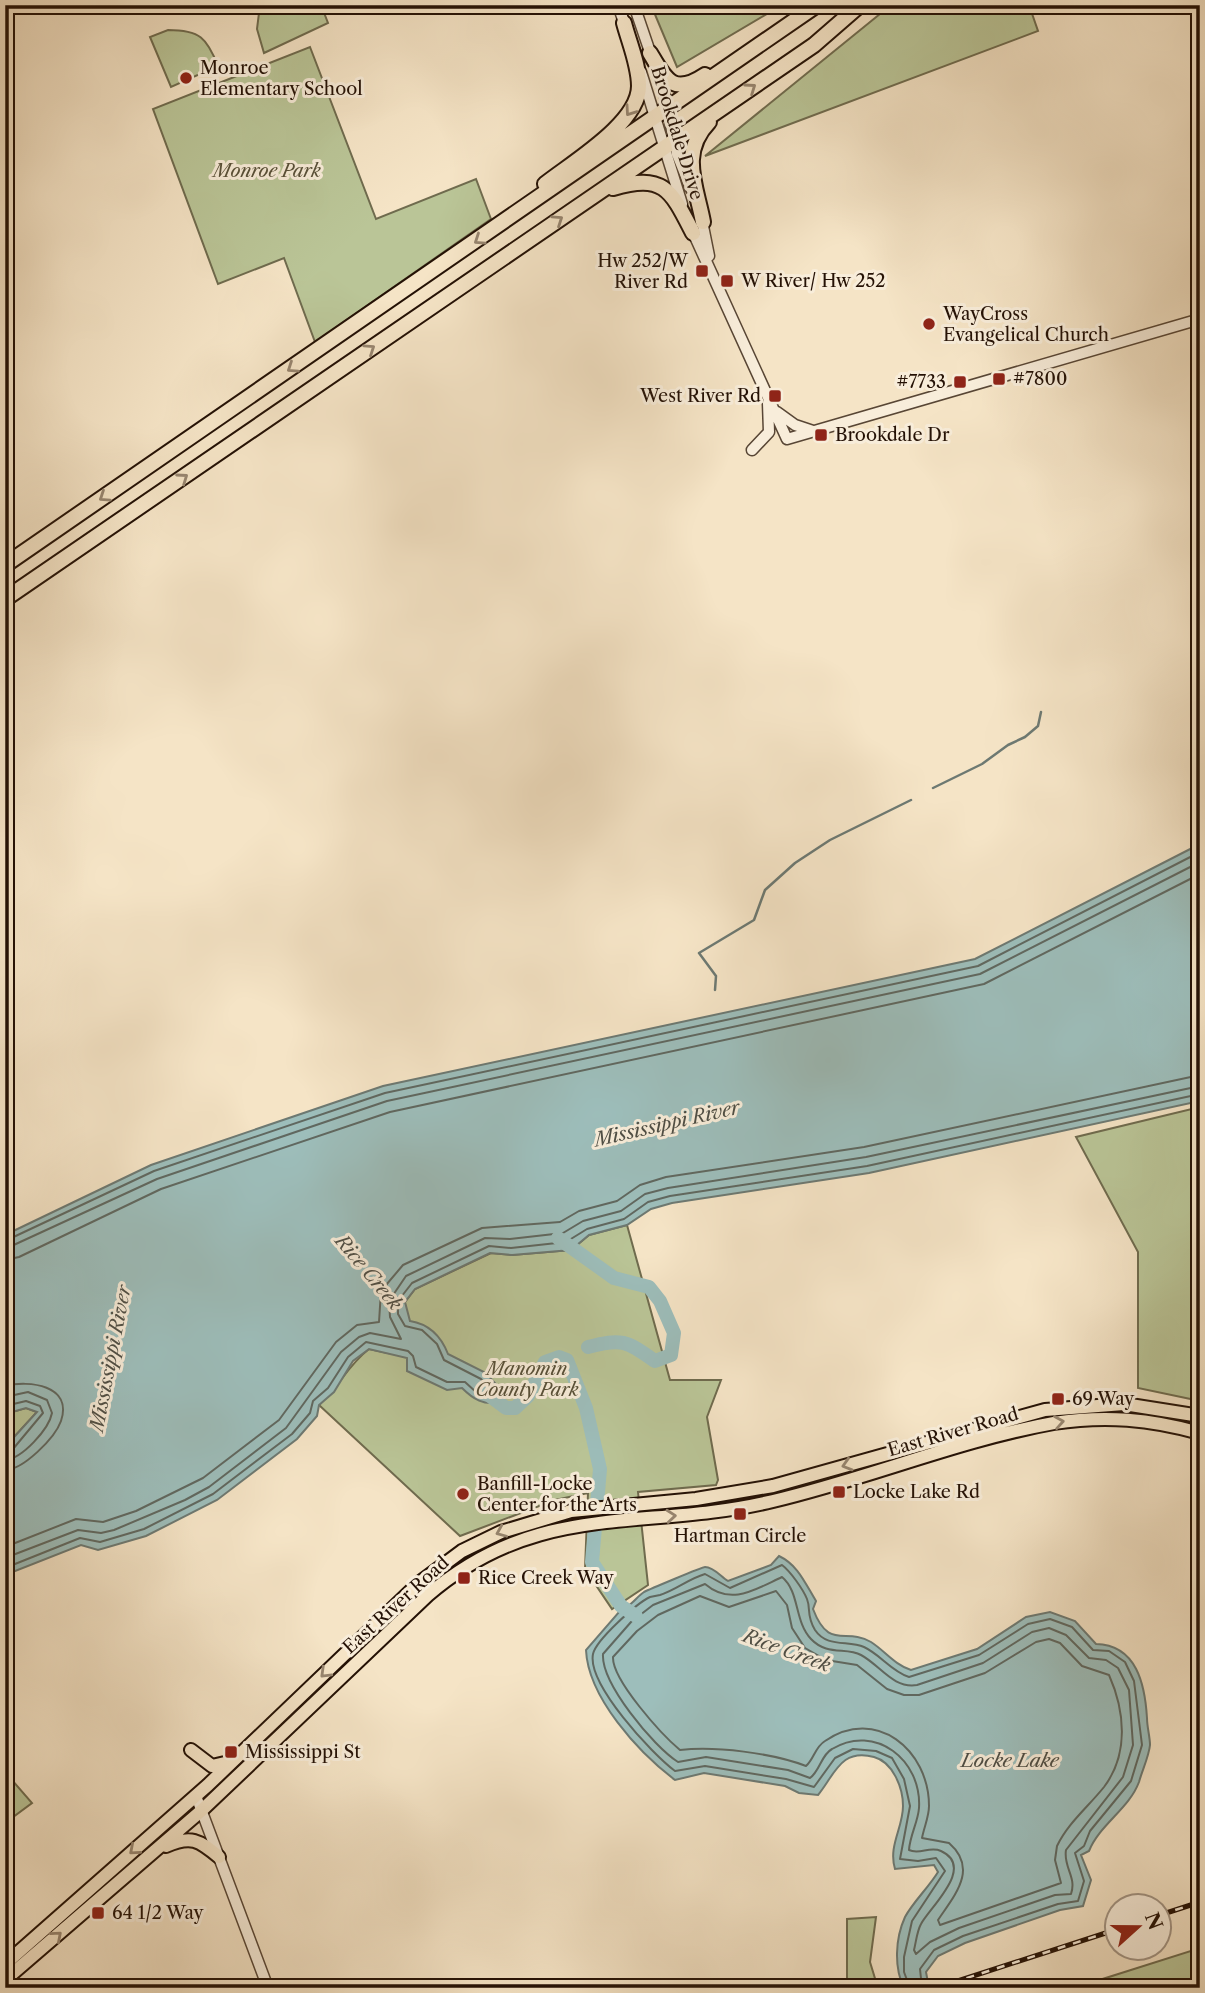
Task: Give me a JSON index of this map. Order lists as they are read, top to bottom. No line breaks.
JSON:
{"streets":{"main road":["East River Road"],"street":["Brookdale Drive"]},"water":["Mississippi River","Rice Creek","Locke Lake"],"parks":["Monroe Park","Manomin County Park"],"places":{"other":["Monroe Elementary School","WayCross Evangelical Church","Banfill-Locke Center for the Arts"],"transit":["Hw 252/W River Rd","W River/ Hw 252","#7800","#7733","West River Rd","Brookdale Dr","69 Way","Locke Lake Rd","Hartman Circle","Rice Creek Way","Mississippi St","64 1/2 Way"]},"north":"right"}
